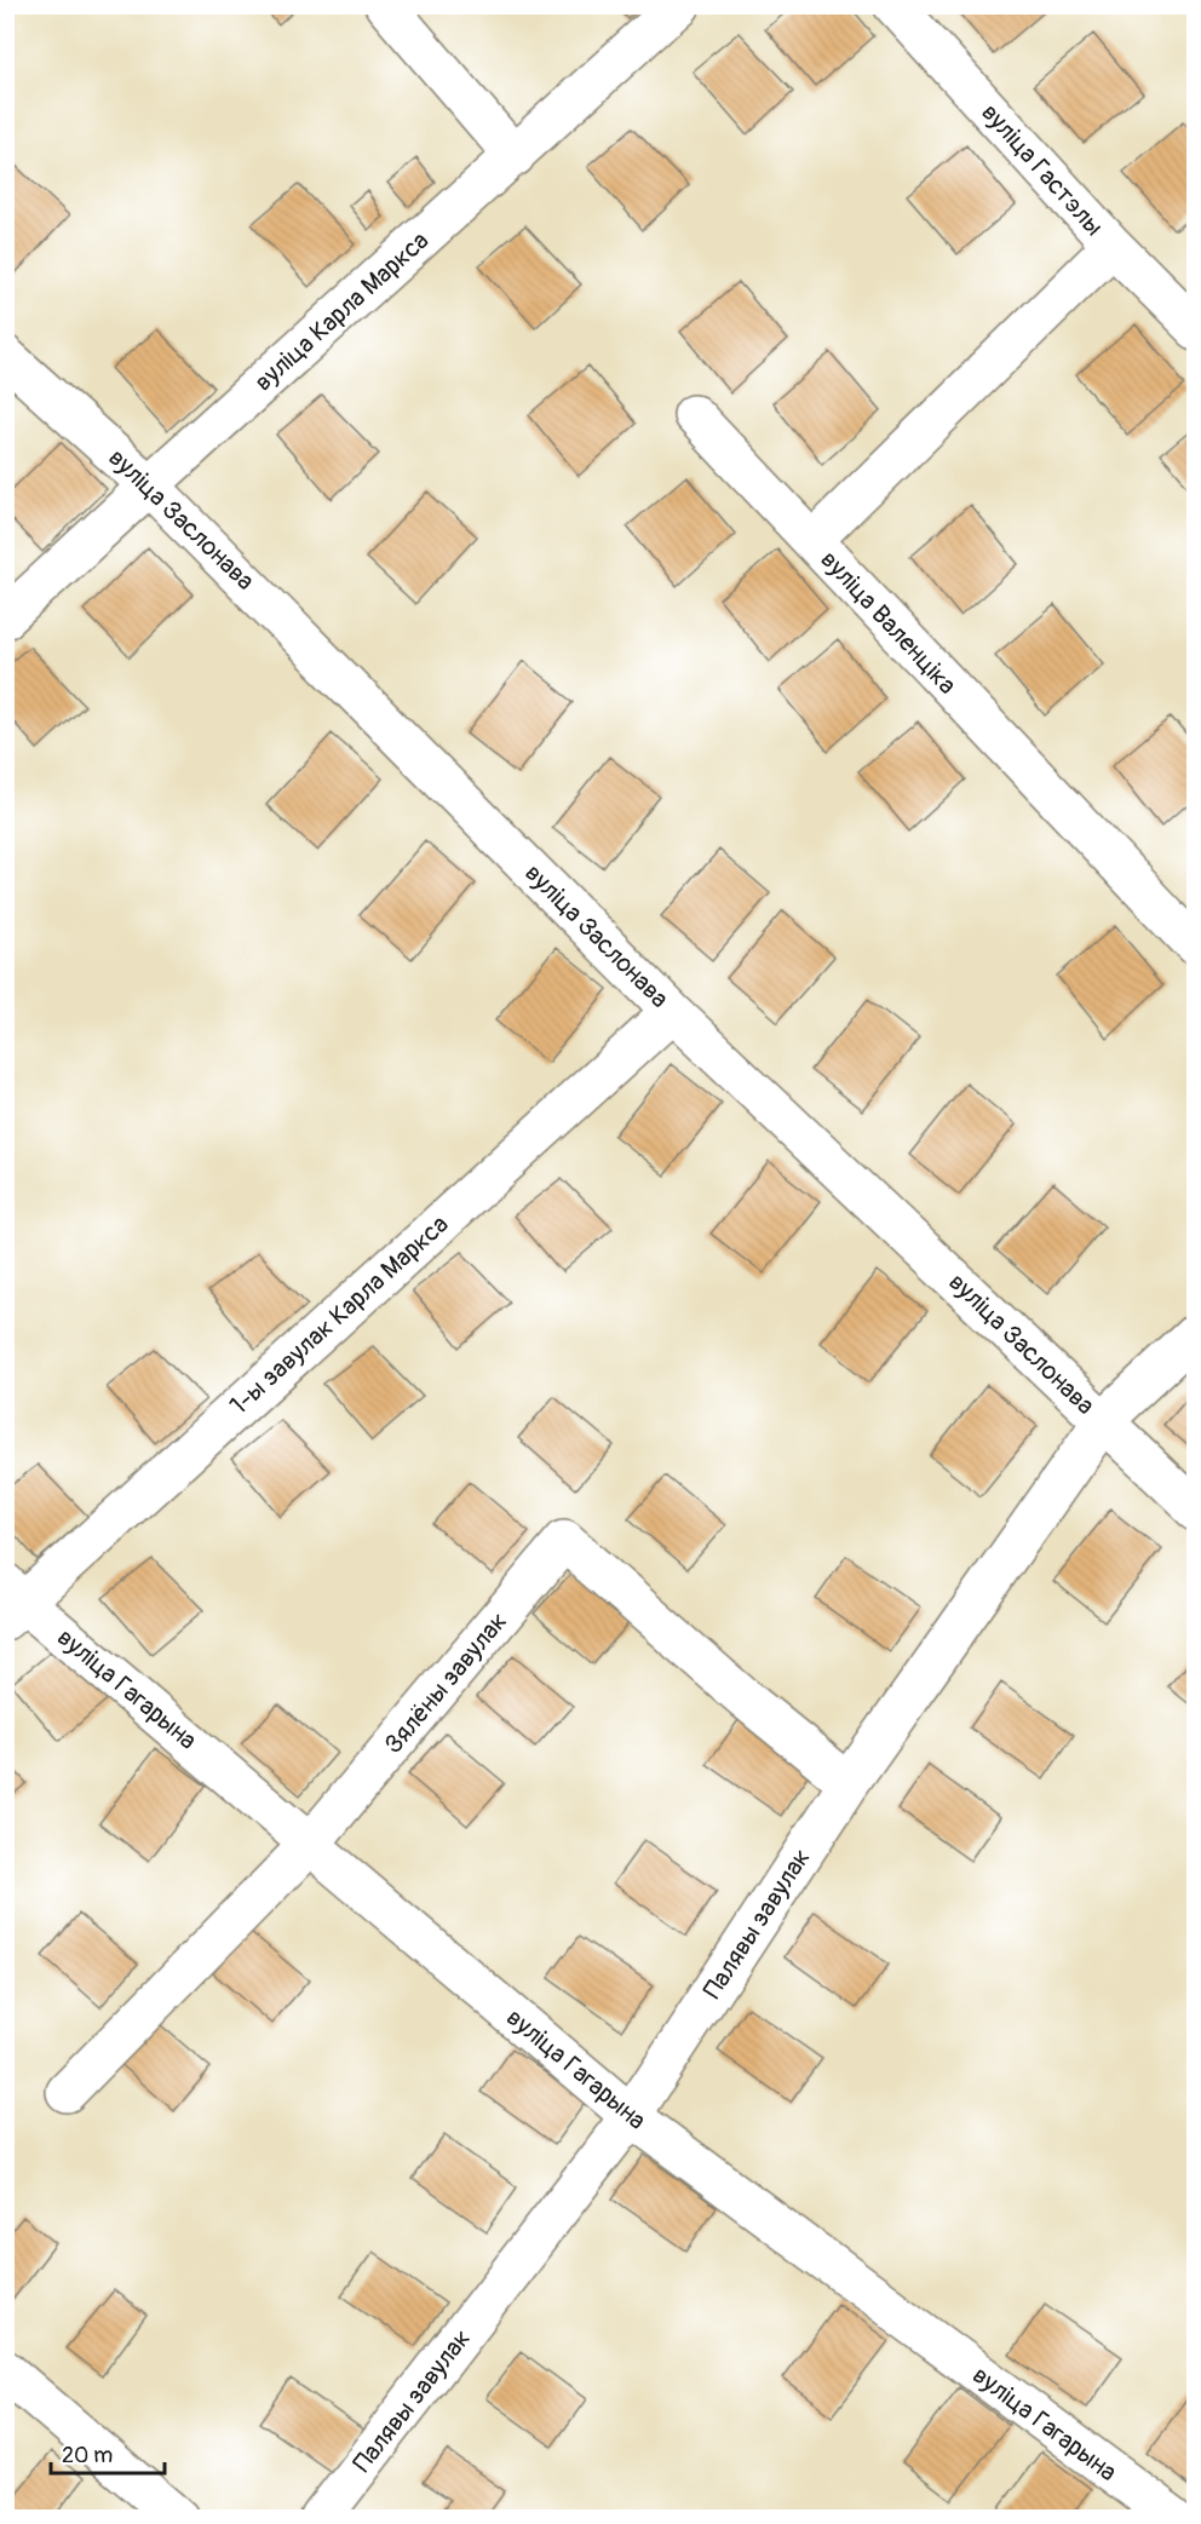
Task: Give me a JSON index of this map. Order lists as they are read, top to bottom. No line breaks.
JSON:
{"streets":{"street":["вуліца Гастэлы","вуліца Карла Маркса","вуліца Заслонава","вуліца Валенціка","1-ы завулак Карла Маркса","Зялёны завулак","вуліца Гагарына","Палявы завулак"]},"crossings":[["вуліца Гастэлы","вуліца Валенціка"],["вуліца Карла Маркса","вуліца Заслонава"],["вуліца Заслонава","1-ы завулак Карла Маркса"],["вуліца Заслонава","Палявы завулак"],["1-ы завулак Карла Маркса","вуліца Гагарына"],["Зялёны завулак","вуліца Гагарына"],["Зялёны завулак","Палявы завулак"],["вуліца Гагарына","Палявы завулак"]],"scale_bar":"20 m"}
